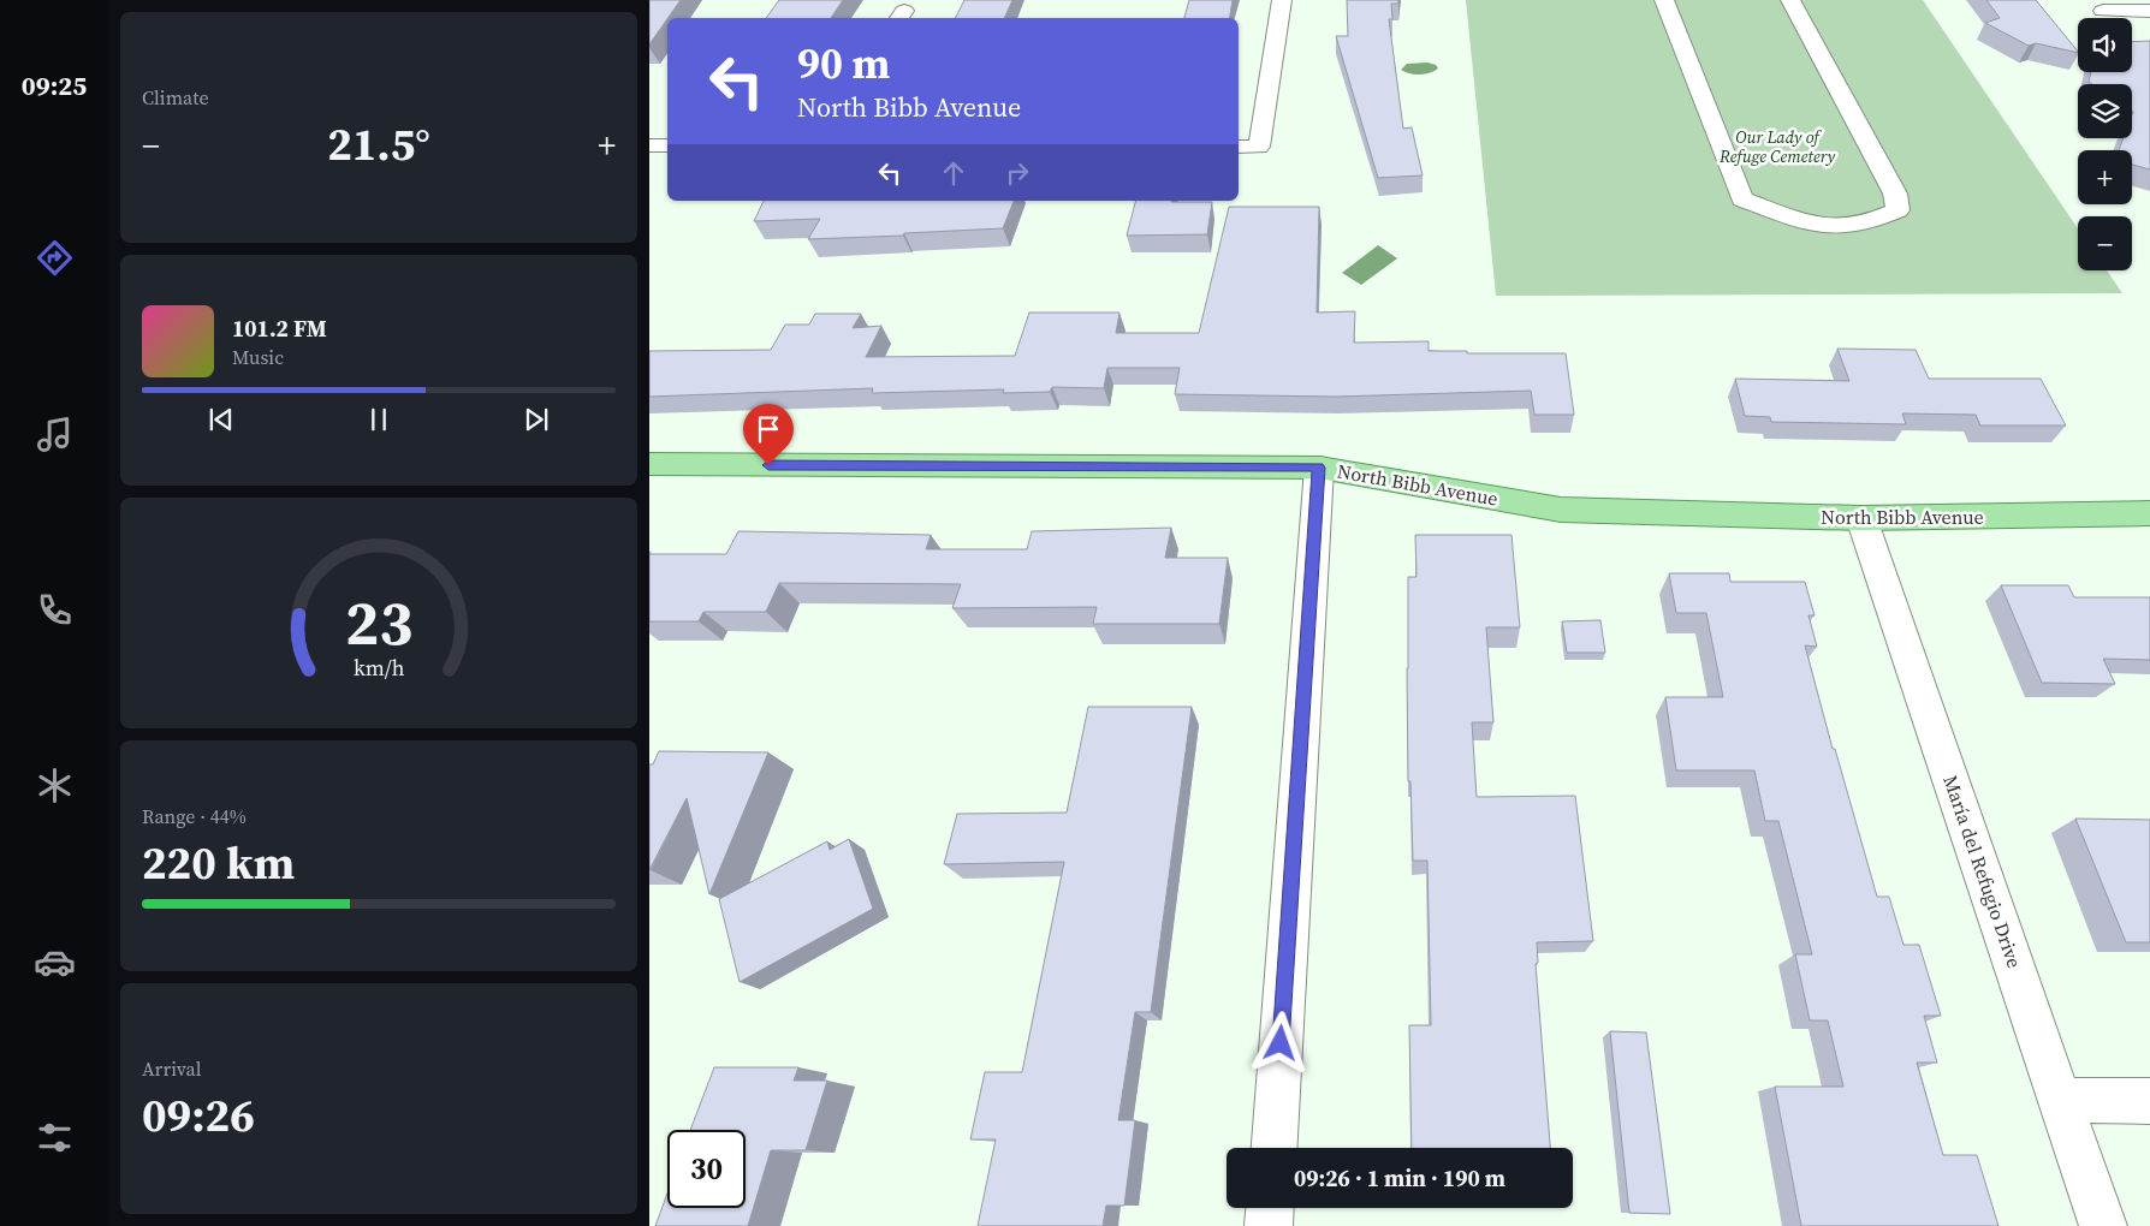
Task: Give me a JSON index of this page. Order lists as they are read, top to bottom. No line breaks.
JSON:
{"streets":{"main road":["North Bibb Avenue"],"street":["María del Refugio Drive"]},"crossings":[["North Bibb Avenue","María del Refugio Drive"]],"parks":["Our Lady of Refuge Cemetery"],"page":{"tabs":"09:25","tile":["Climate",["Range · 44%","220 km"],["Arrival","09:26"]],"map_buttons":["+","−"],"turn":["90 m","North Bibb Avenue"],"heat":["−","21.5°","+"],"song":["101.2 FM","Music"],"limit":"30","trip":"09:26 · 1 min · 190 m","gauge":["23","km/h"]}}
